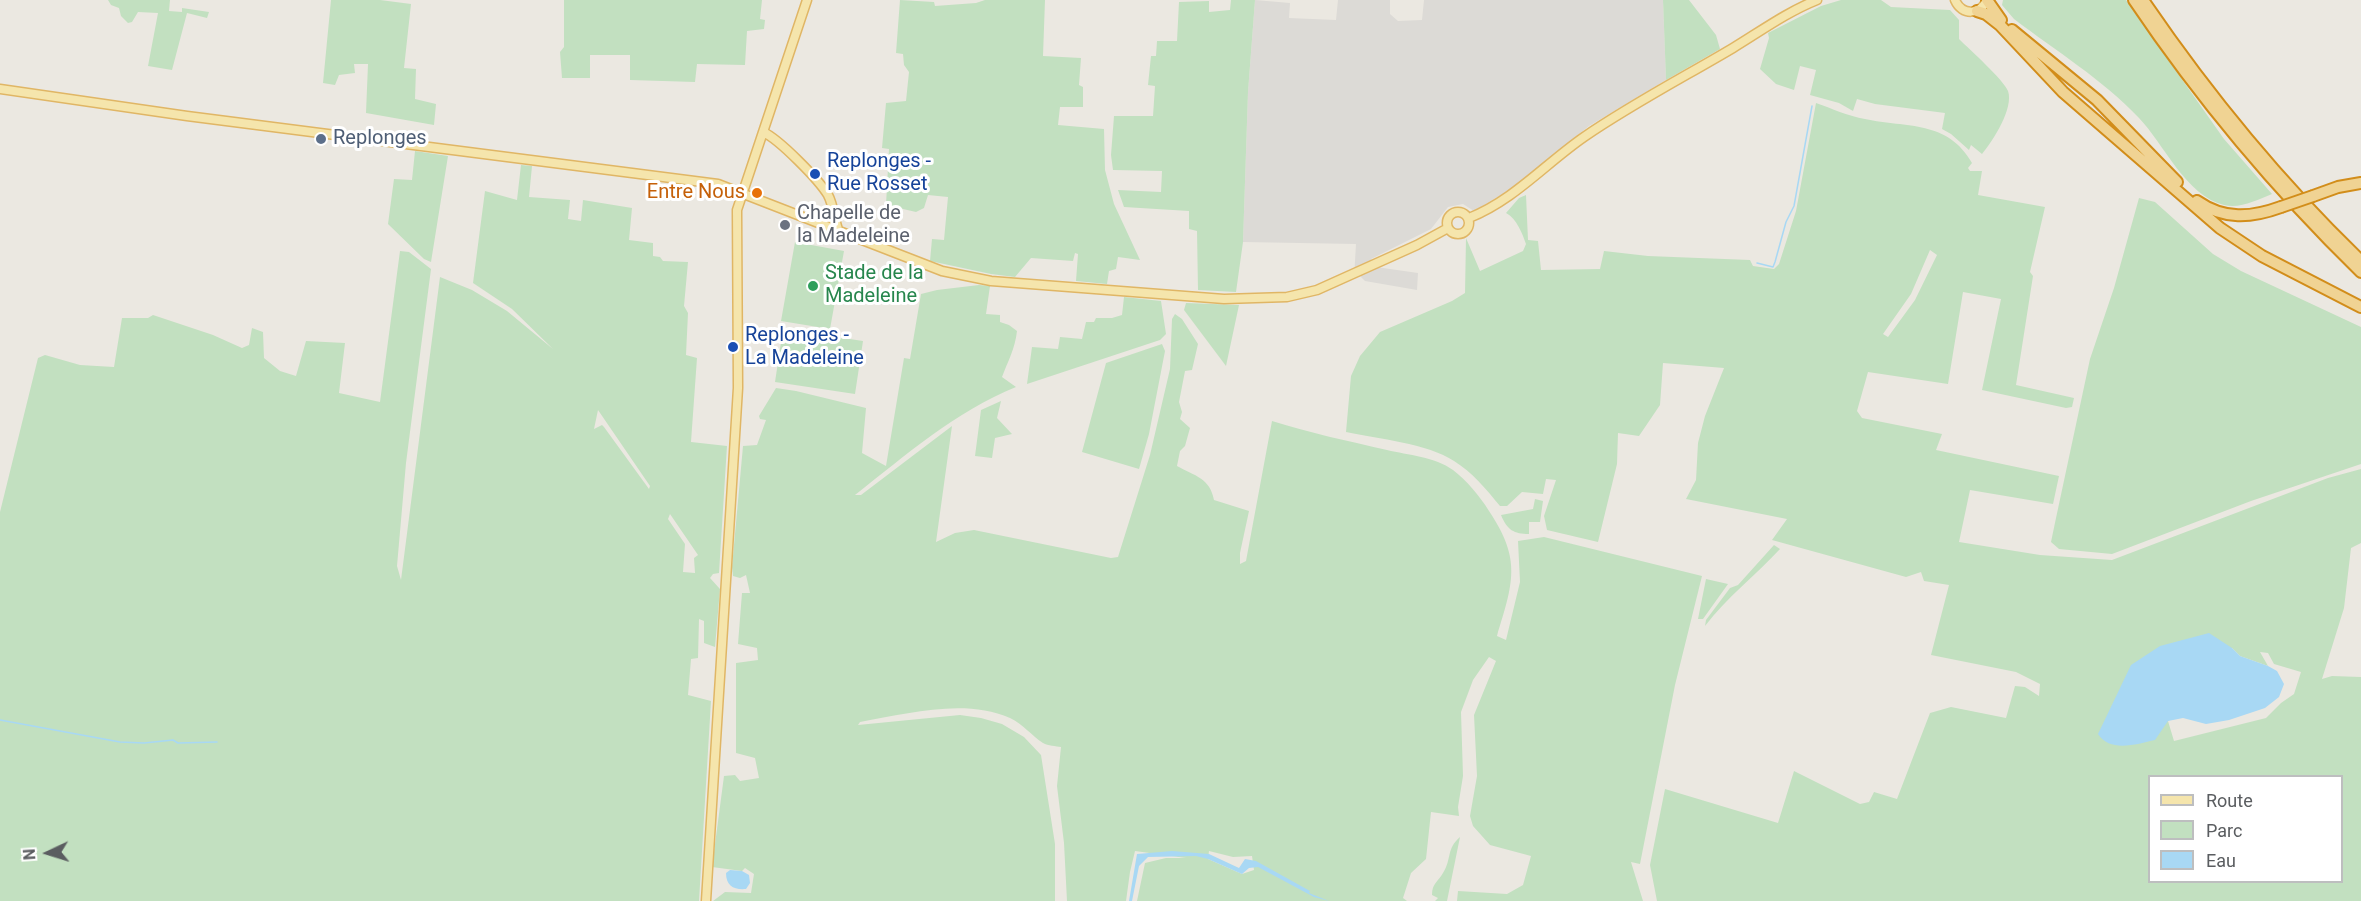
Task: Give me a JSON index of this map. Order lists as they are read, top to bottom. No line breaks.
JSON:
{"places":["Replonges","Replonges - Rue Rosset","Entre Nous","Chapelle de la Madeleine","Stade de la Madeleine","Replonges - La Madeleine"],"legend":["Route","Parc","Eau"],"north":"left"}
